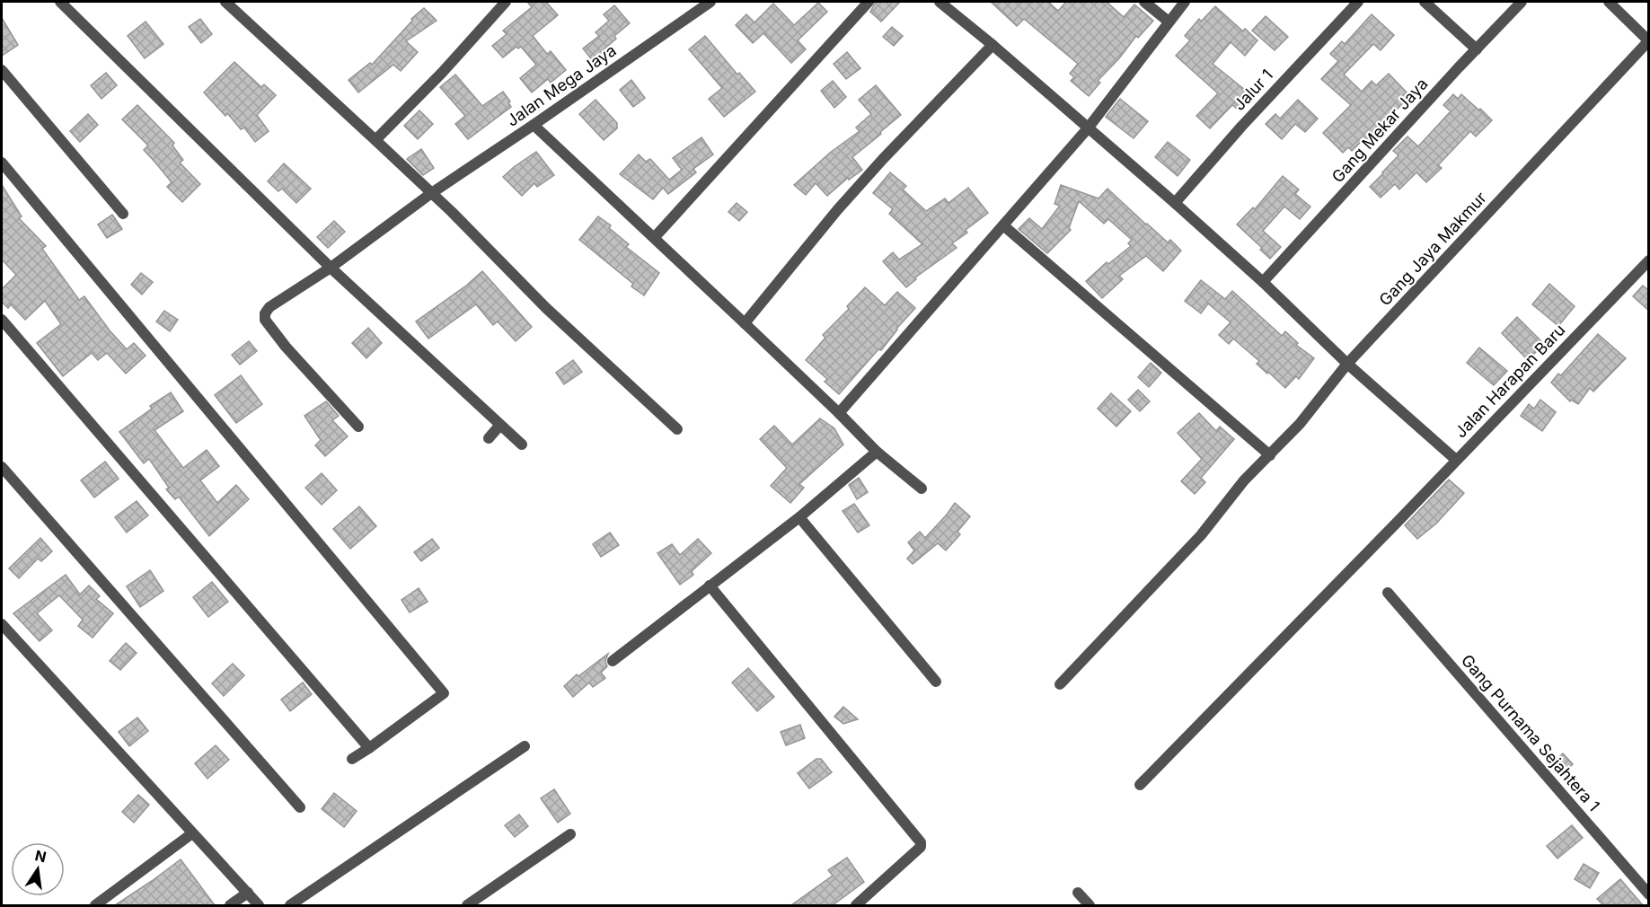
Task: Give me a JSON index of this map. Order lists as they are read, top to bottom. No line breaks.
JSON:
{"streets":{"street":["Jalan Mega Jaya","Jalur 1","Gang Mekar Jaya","Gang Jaya Makmur","Jalan Harapan Baru","Gang Purnama Sejahtera 1"]},"north":"top"}
